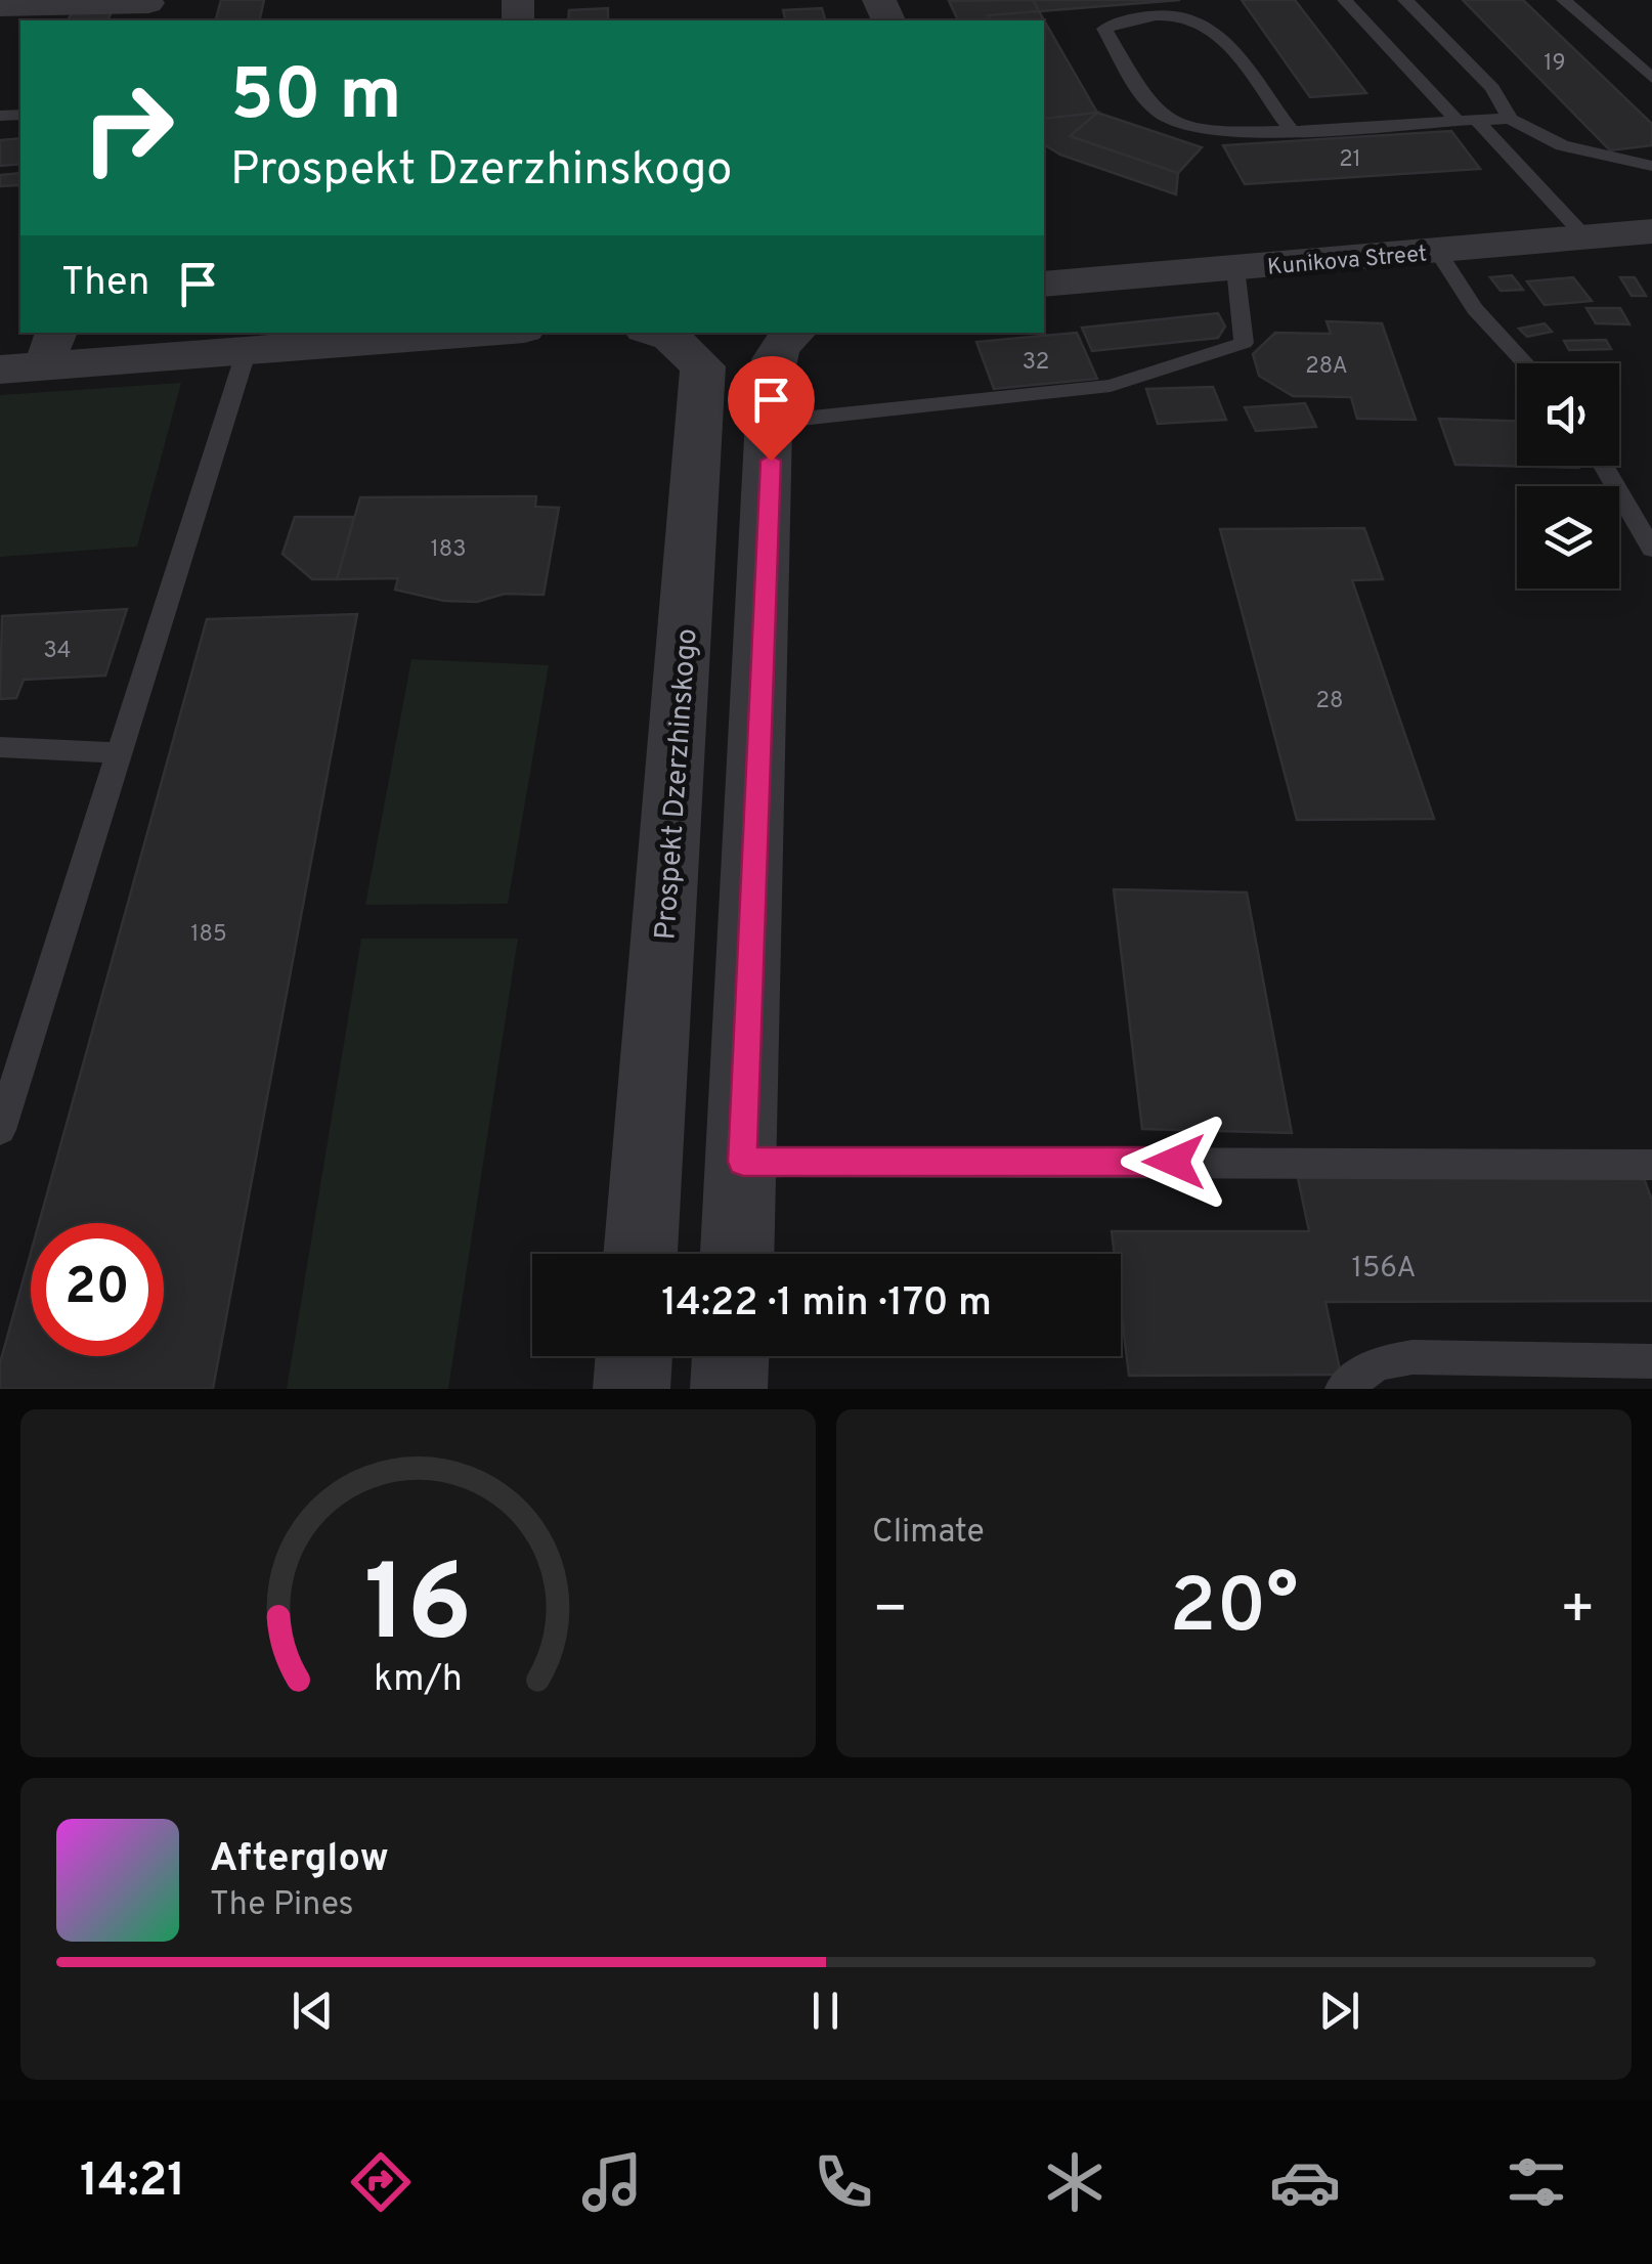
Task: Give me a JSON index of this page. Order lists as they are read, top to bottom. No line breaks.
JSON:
{"streets":{"street":["Kunikova Street","Prospekt Dzerzhinskogo"]},"house_numbers":["19","21","32","28А","183","34","28","185","156А"],"page":{"turn":["50 m","Prospekt Dzerzhinskogo"],"then":"Then","limit":"20","trip":"14:22 · 1 min · 170 m","tile":"Climate","heat":["−","20°","+"],"song":["Afterglow","The Pines"],"tabs":"14:21","gauge":["16","km/h"]}}
